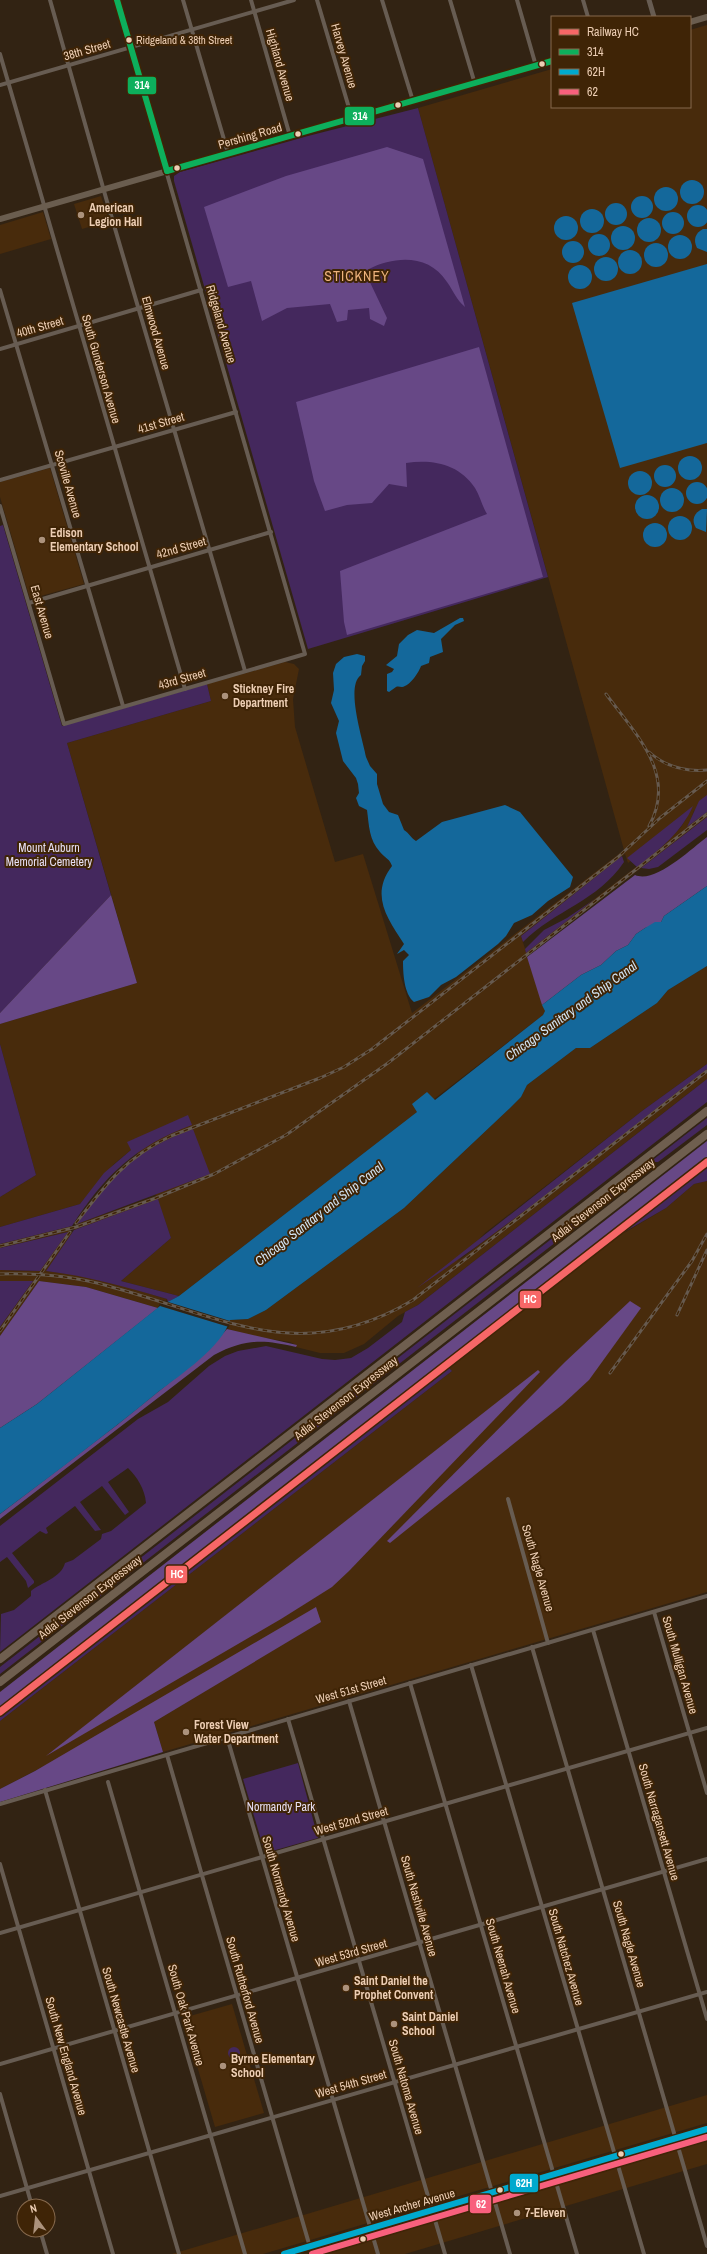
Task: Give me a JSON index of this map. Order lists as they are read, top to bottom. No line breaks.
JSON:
{"streets":{"highway":["Adlai Stevenson Expressway"],"main road":["Pershing Road","West Archer Avenue"],"street":["38th Street","Harvey Avenue","Highland Avenue","Ridgeland Avenue","40th Street","Elmwood Avenue","South Gunderson Avenue","41st Street","Scoville Avenue","42nd Street","East Avenue","43rd Street","South Nagle Avenue","South Mulligan Avenue","West 51st Street","West 52nd Street","South Narragansett Avenue","South Normandy Avenue","South Nashville Avenue","West 53rd Street","South Natchez Avenue","South Neenah Avenue","South Rutherford Avenue","South Oak Park Avenue","South Newcastle Avenue","South New England Avenue","West 54th Street","South Natoma Avenue"]},"crossings":[["38th Street","Highland Avenue"],["38th Street","Ridgeland Avenue"],["38th Street","Elmwood Avenue"],["38th Street","South Gunderson Avenue"],["Harvey Avenue","Pershing Road"],["Highland Avenue","Pershing Road"],["Pershing Road","Ridgeland Avenue"],["Pershing Road","Elmwood Avenue"],["Pershing Road","South Gunderson Avenue"],["Ridgeland Avenue","40th Street"],["Ridgeland Avenue","41st Street"],["Ridgeland Avenue","42nd Street"],["Ridgeland Avenue","43rd Street"],["40th Street","Elmwood Avenue"],["40th Street","South Gunderson Avenue"],["40th Street","Scoville Avenue"],["Elmwood Avenue","41st Street"],["Elmwood Avenue","42nd Street"],["Elmwood Avenue","43rd Street"],["South Gunderson Avenue","41st Street"],["South Gunderson Avenue","42nd Street"],["South Gunderson Avenue","43rd Street"],["41st Street","Scoville Avenue"],["Scoville Avenue","42nd Street"],["Scoville Avenue","43rd Street"],["42nd Street","East Avenue"],["East Avenue","43rd Street"],["South Nagle Avenue","West 51st Street"],["South Nagle Avenue","West 52nd Street"],["South Nagle Avenue","West 53rd Street"],["South Nagle Avenue","West 54th Street"],["South Nagle Avenue","West Archer Avenue"],["South Mulligan Avenue","West 51st Street"],["South Mulligan Avenue","West 52nd Street"],["West 51st Street","South Narragansett Avenue"],["West 51st Street","South Normandy Avenue"],["West 51st Street","South Nashville Avenue"],["West 51st Street","South Natchez Avenue"],["West 51st Street","South Neenah Avenue"],["West 51st Street","South Rutherford Avenue"],["West 51st Street","South Newcastle Avenue"],["West 51st Street","South Natoma Avenue"],["West 52nd Street","South Narragansett Avenue"],["West 52nd Street","South Normandy Avenue"],["West 52nd Street","South Nashville Avenue"],["West 52nd Street","South Natchez Avenue"],["West 52nd Street","South Neenah Avenue"],["West 52nd Street","South Rutherford Avenue"],["West 52nd Street","South Oak Park Avenue"],["West 52nd Street","South Newcastle Avenue"],["West 52nd Street","South New England Avenue"],["West 52nd Street","South Natoma Avenue"],["South Narragansett Avenue","West 53rd Street"],["South Narragansett Avenue","West 54th Street"],["South Normandy Avenue","West 53rd Street"],["South Normandy Avenue","West 54th Street"],["South Normandy Avenue","West Archer Avenue"],["South Nashville Avenue","West 53rd Street"],["South Nashville Avenue","West 54th Street"],["South Nashville Avenue","West Archer Avenue"],["West 53rd Street","South Natchez Avenue"],["West 53rd Street","South Neenah Avenue"],["West 53rd Street","South Rutherford Avenue"],["West 53rd Street","South Oak Park Avenue"],["West 53rd Street","South Newcastle Avenue"],["West 53rd Street","South New England Avenue"],["West 53rd Street","South Natoma Avenue"],["South Natchez Avenue","West 54th Street"],["South Natchez Avenue","West Archer Avenue"],["South Neenah Avenue","West 54th Street"],["South Neenah Avenue","West Archer Avenue"],["South Rutherford Avenue","West 54th Street"],["South Rutherford Avenue","West Archer Avenue"],["South Oak Park Avenue","West 54th Street"],["South Newcastle Avenue","West 54th Street"],["South New England Avenue","West 54th Street"],["West 54th Street","South Natoma Avenue"],["South Natoma Avenue","West Archer Avenue"]],"districts":["STICKNEY"],"water":["Chicago Sanitary and Ship Canal"],"parks":["Mount Auburn Memorial Cemetery","Normandy Park"],"places":["Ridgeland & 38th Street","American Legion Hall","Edison Elementary School","Stickney Fire Department","Forest View Water Department","Saint Daniel the Prophet Convent","Saint Daniel School","Byrne Elementary School","7-Eleven"],"lines":["transit line 314","rail line HC","transit line 62H","transit line 62"],"legend":["Railway HC","314","62H","62"],"north":"top"}
